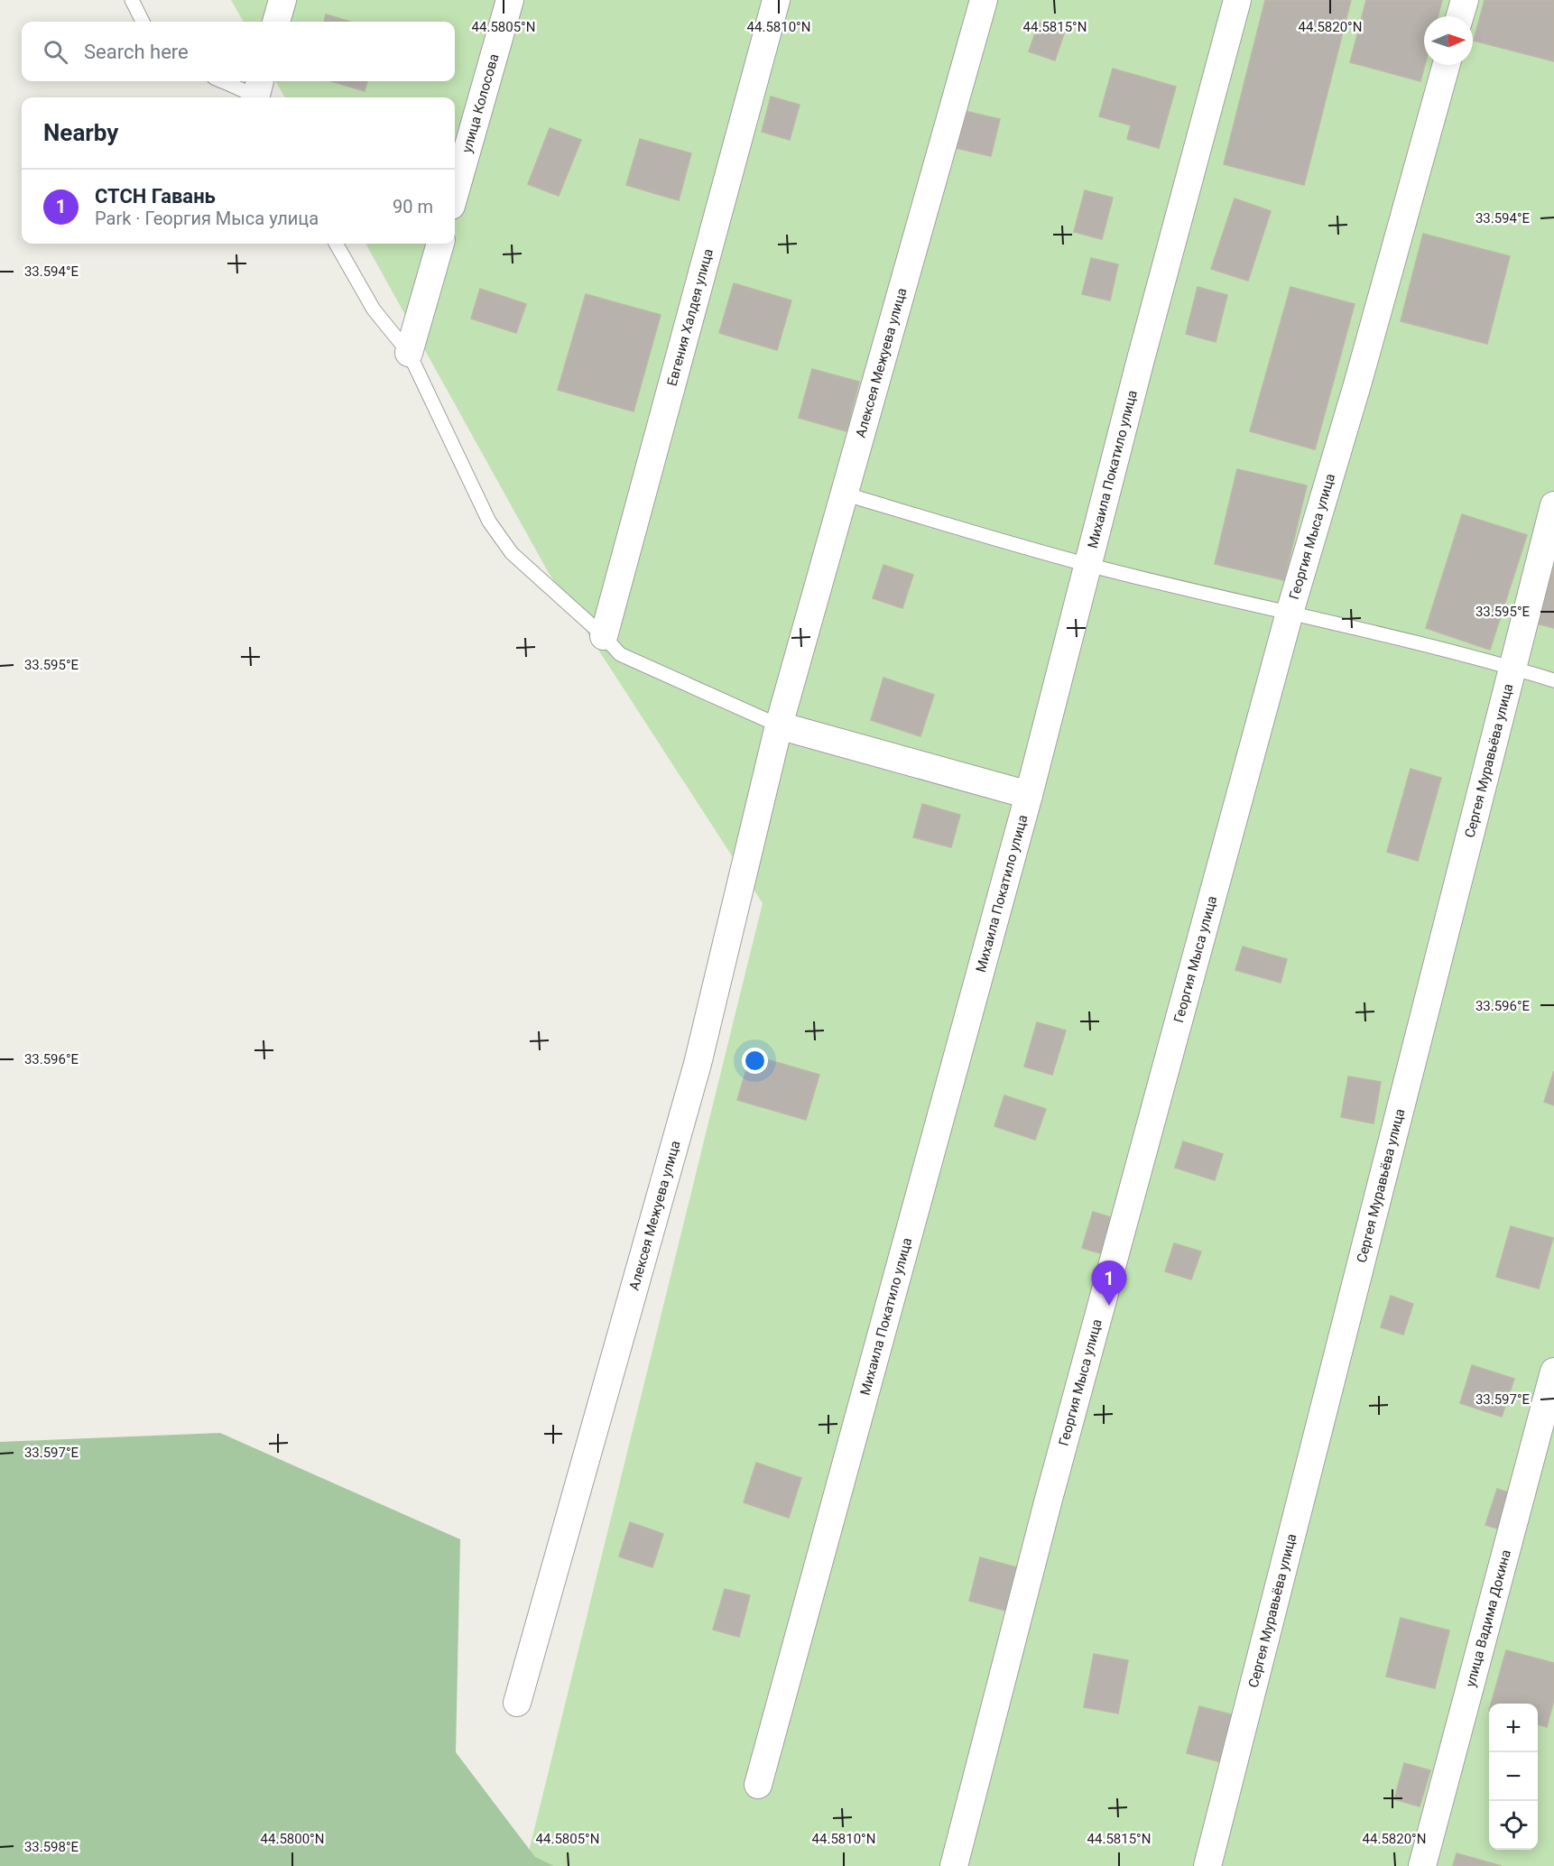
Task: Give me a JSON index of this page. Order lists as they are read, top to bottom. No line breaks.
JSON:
{"streets":{"street":["улица Колосова","Евгения Халдея улица","Алексея Межуева улица","Михаила Покатило улица","Георгия Мыса улица","Сергея Муравьёва улица","улица Вадима Докина"]},"north":"right","page":{"search":"Search here","heading":"Nearby","list":[{"mark":"1","name":"СТСН Гавань","note":"Park · Георгия Мыса улица","value":"90 m"}],"pins":"1","map_buttons":["+","−"]},"coordinates":["44.5805°N","44.5810°N","44.5815°N","44.5820°N","33.594°E","33.595°E","33.596°E","33.597°E","44.5800°N","33.598°E"]}
